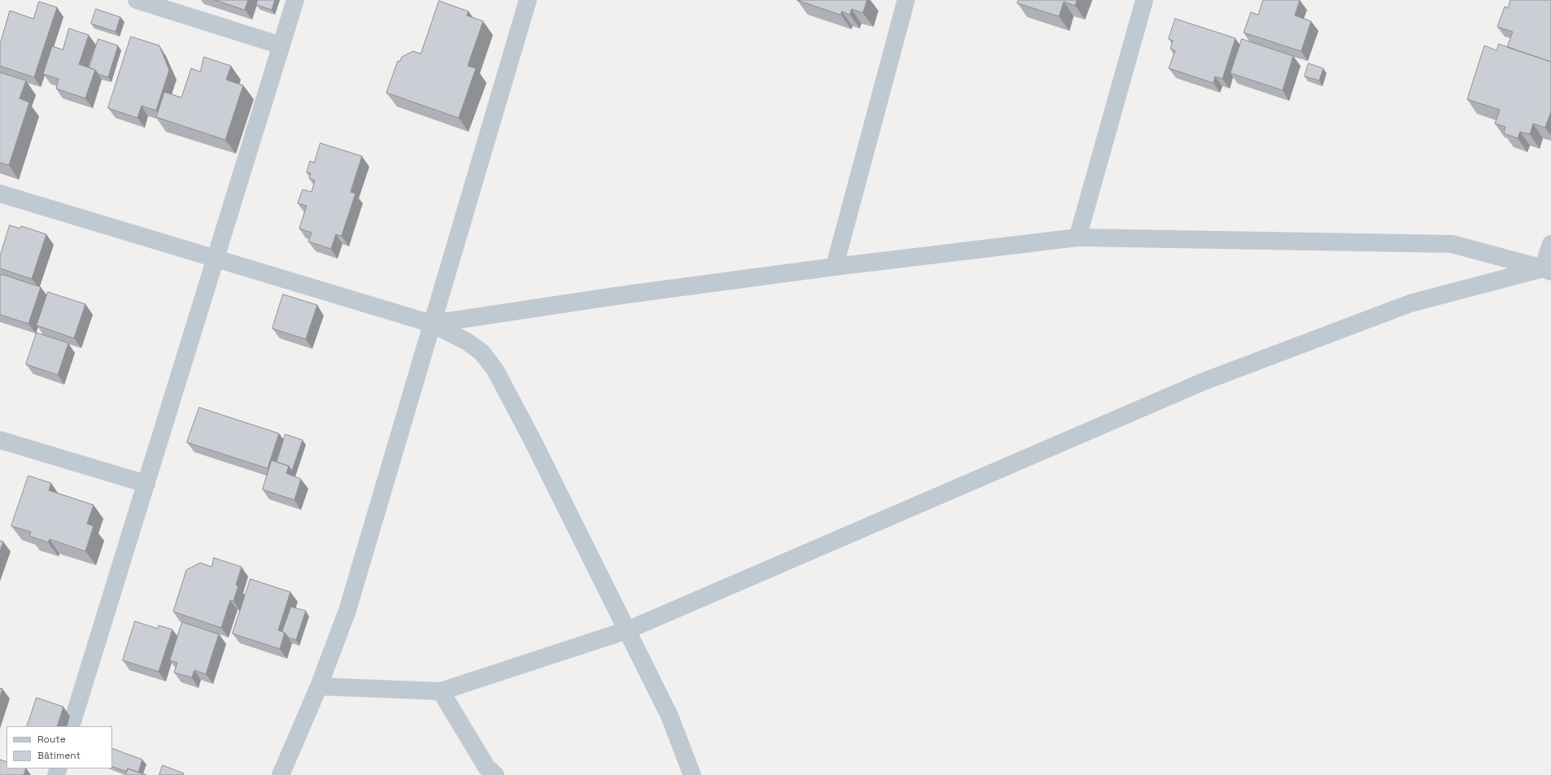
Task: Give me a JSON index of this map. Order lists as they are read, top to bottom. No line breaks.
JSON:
{"legend":["Route","Bâtiment"]}
